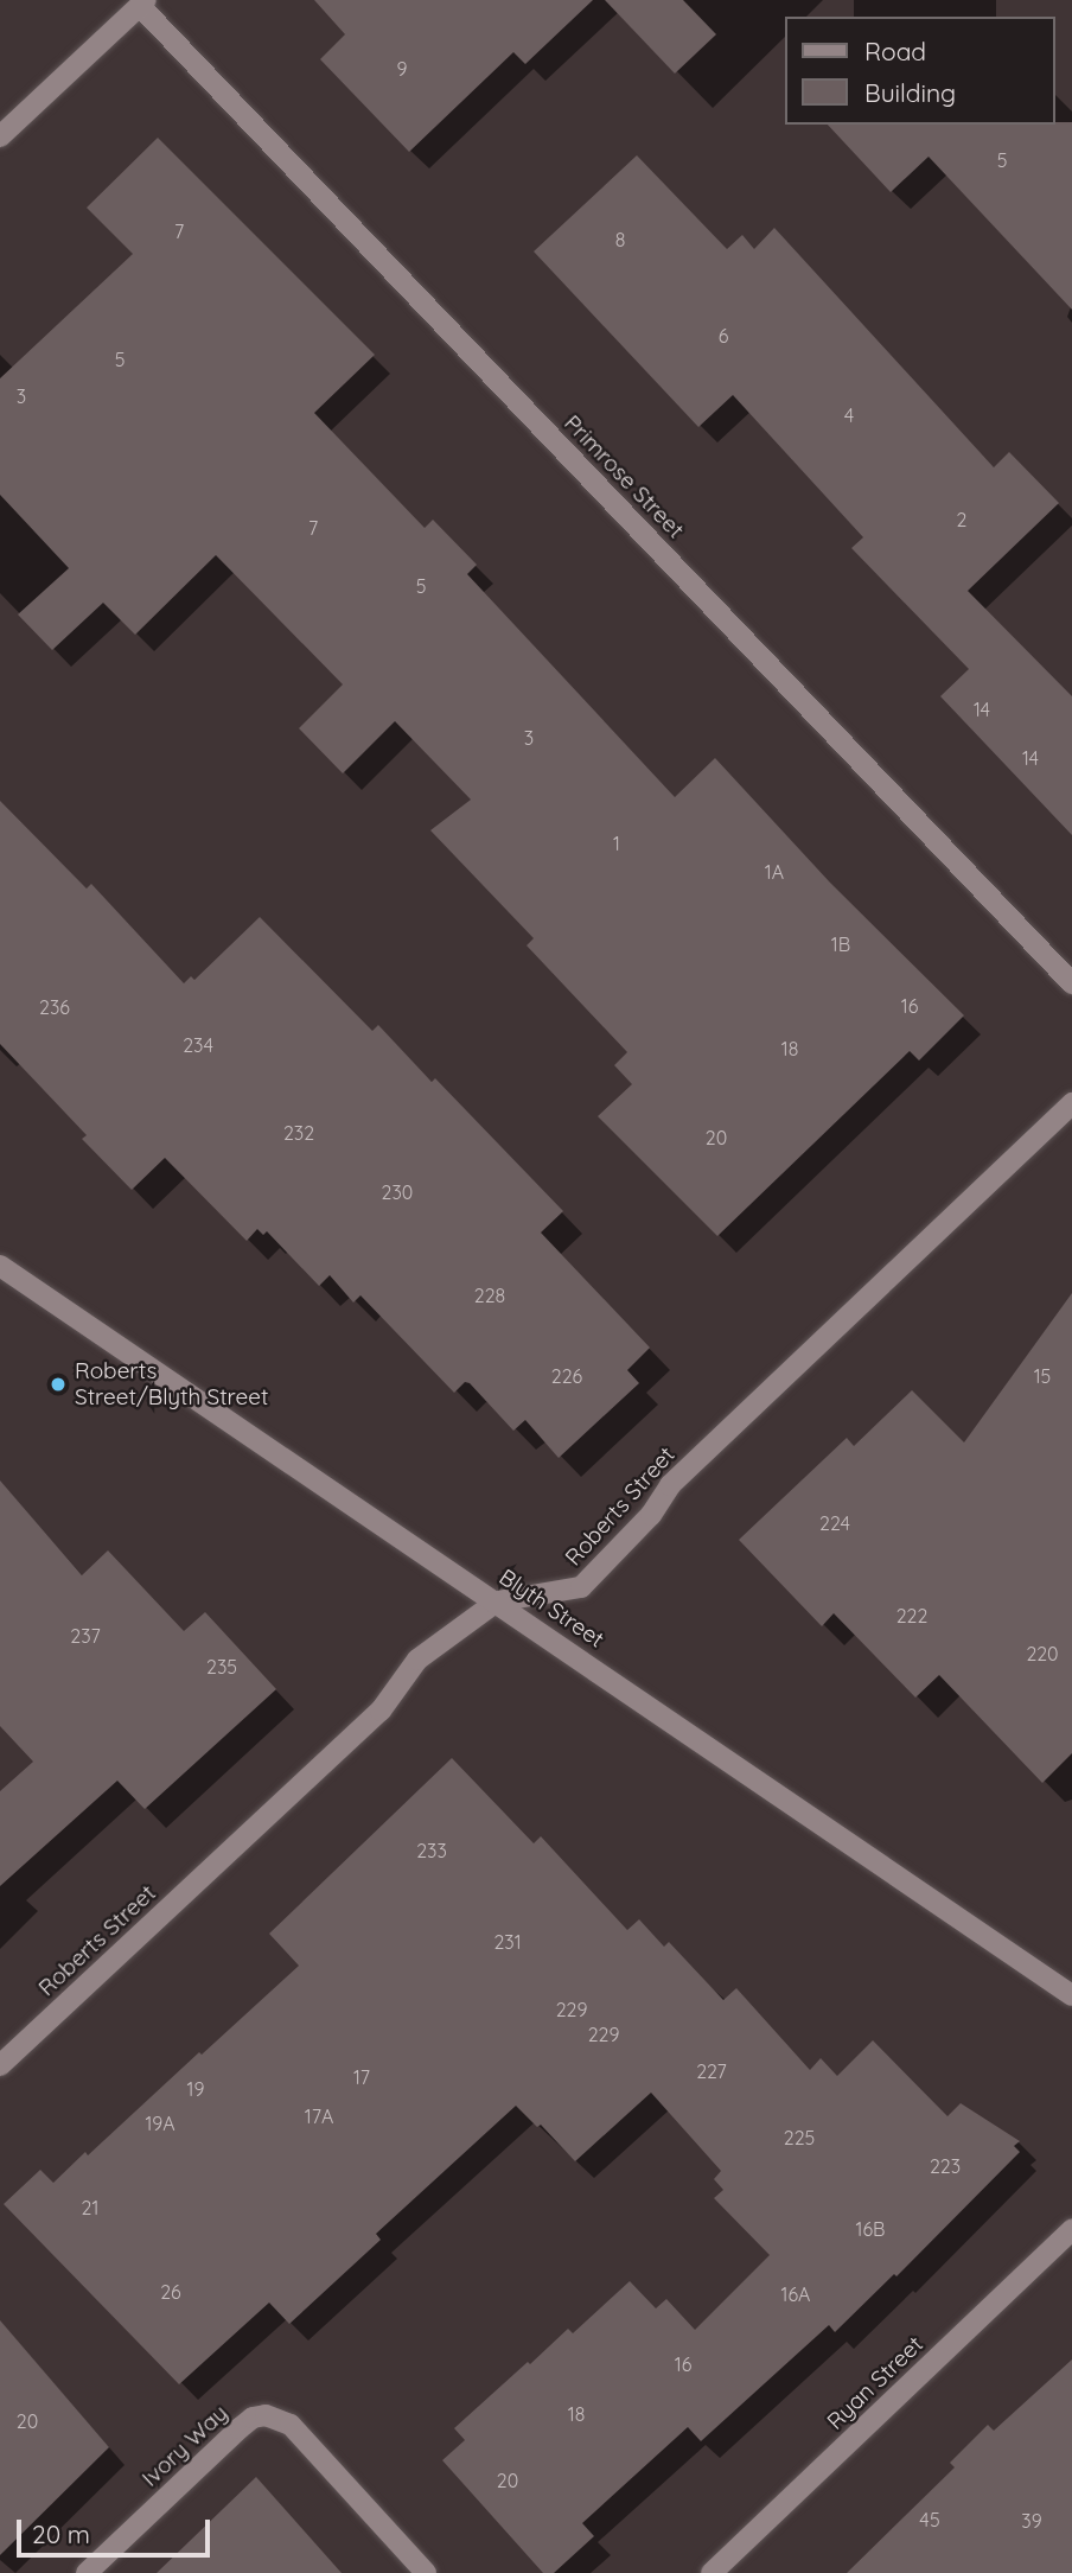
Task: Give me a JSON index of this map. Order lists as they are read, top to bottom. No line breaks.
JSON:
{"streets":{"street":["Primrose Street","Roberts Street","Blyth Street","Ryan Street","Ivory Way"]},"crossings":[["Roberts Street","Blyth Street"]],"places":["Roberts Street/Blyth Street"],"house_numbers":["9","5","7","8","6","5","3","4","2","7","5","14","3","14","1","1A","1B","16","236","234","18","232","20","230","228","226","15","224","222","237","220","235","233","231","229","229","227","17","19","17A","19A","225","223","21","16B","26","16A","16","18","20","20","45","39"],"legend":["Road","Building"],"scale_bar":"20 m"}
